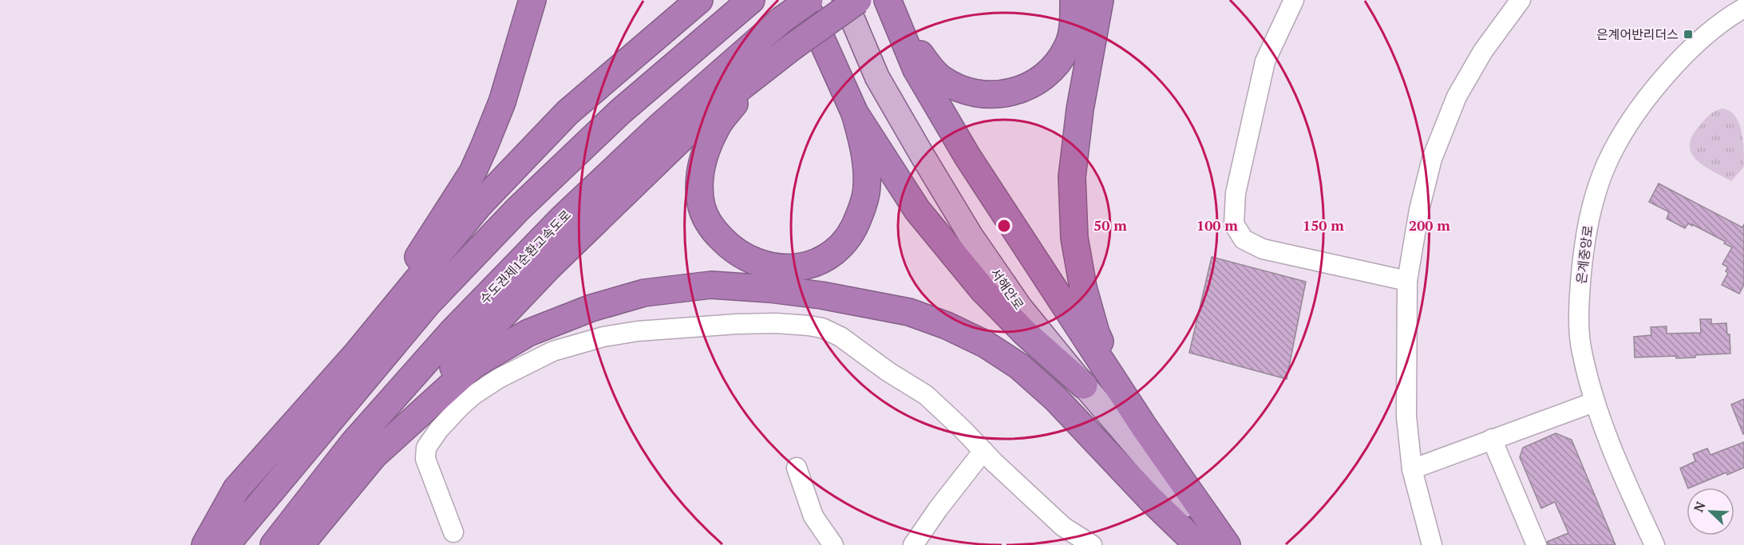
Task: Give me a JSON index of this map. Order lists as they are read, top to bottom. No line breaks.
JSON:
{"streets":{"highway":["수도권제1순환고속도로"],"main road":["서해안로"],"street":["은계중앙로"]},"places":{"transit":["은계어반리더스"]},"north":"top left","rings":["50 m","100 m","150 m","200 m"]}
